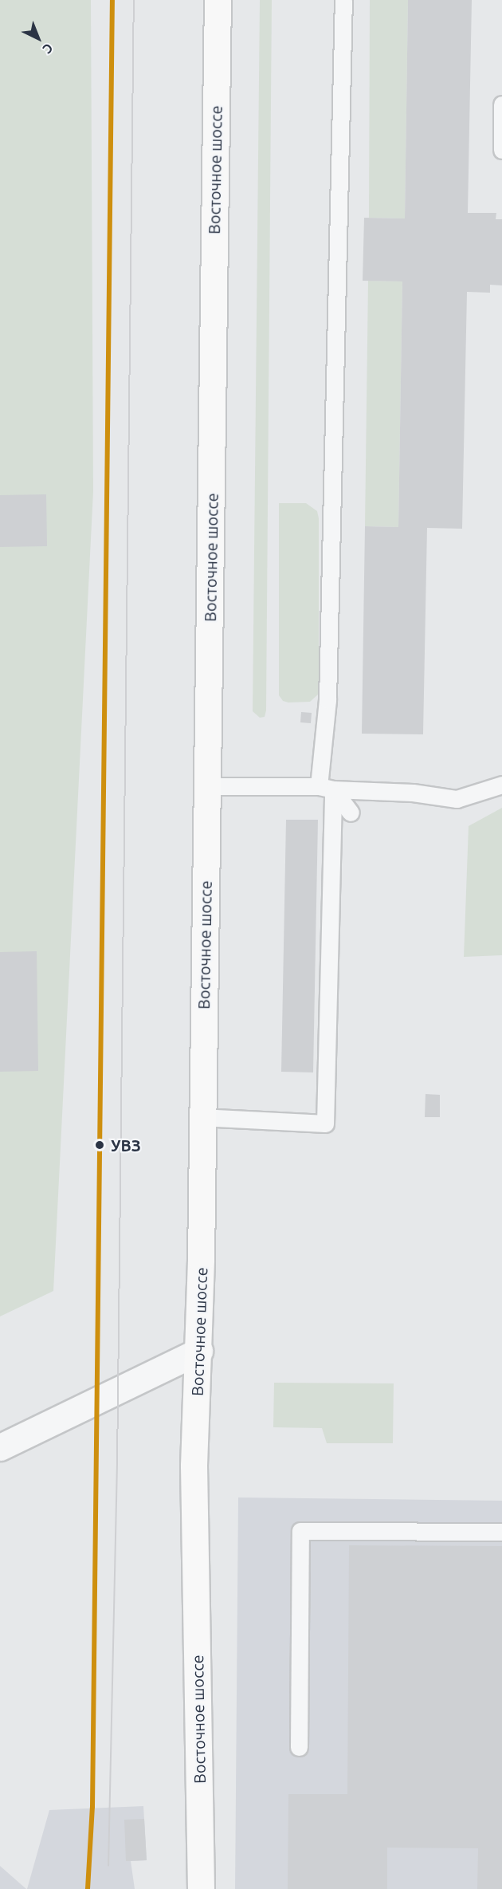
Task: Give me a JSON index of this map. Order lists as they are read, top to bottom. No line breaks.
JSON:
{"streets":{"main road":["Восточное шоссе"]},"places":["УВЗ"],"north":"bottom right"}
